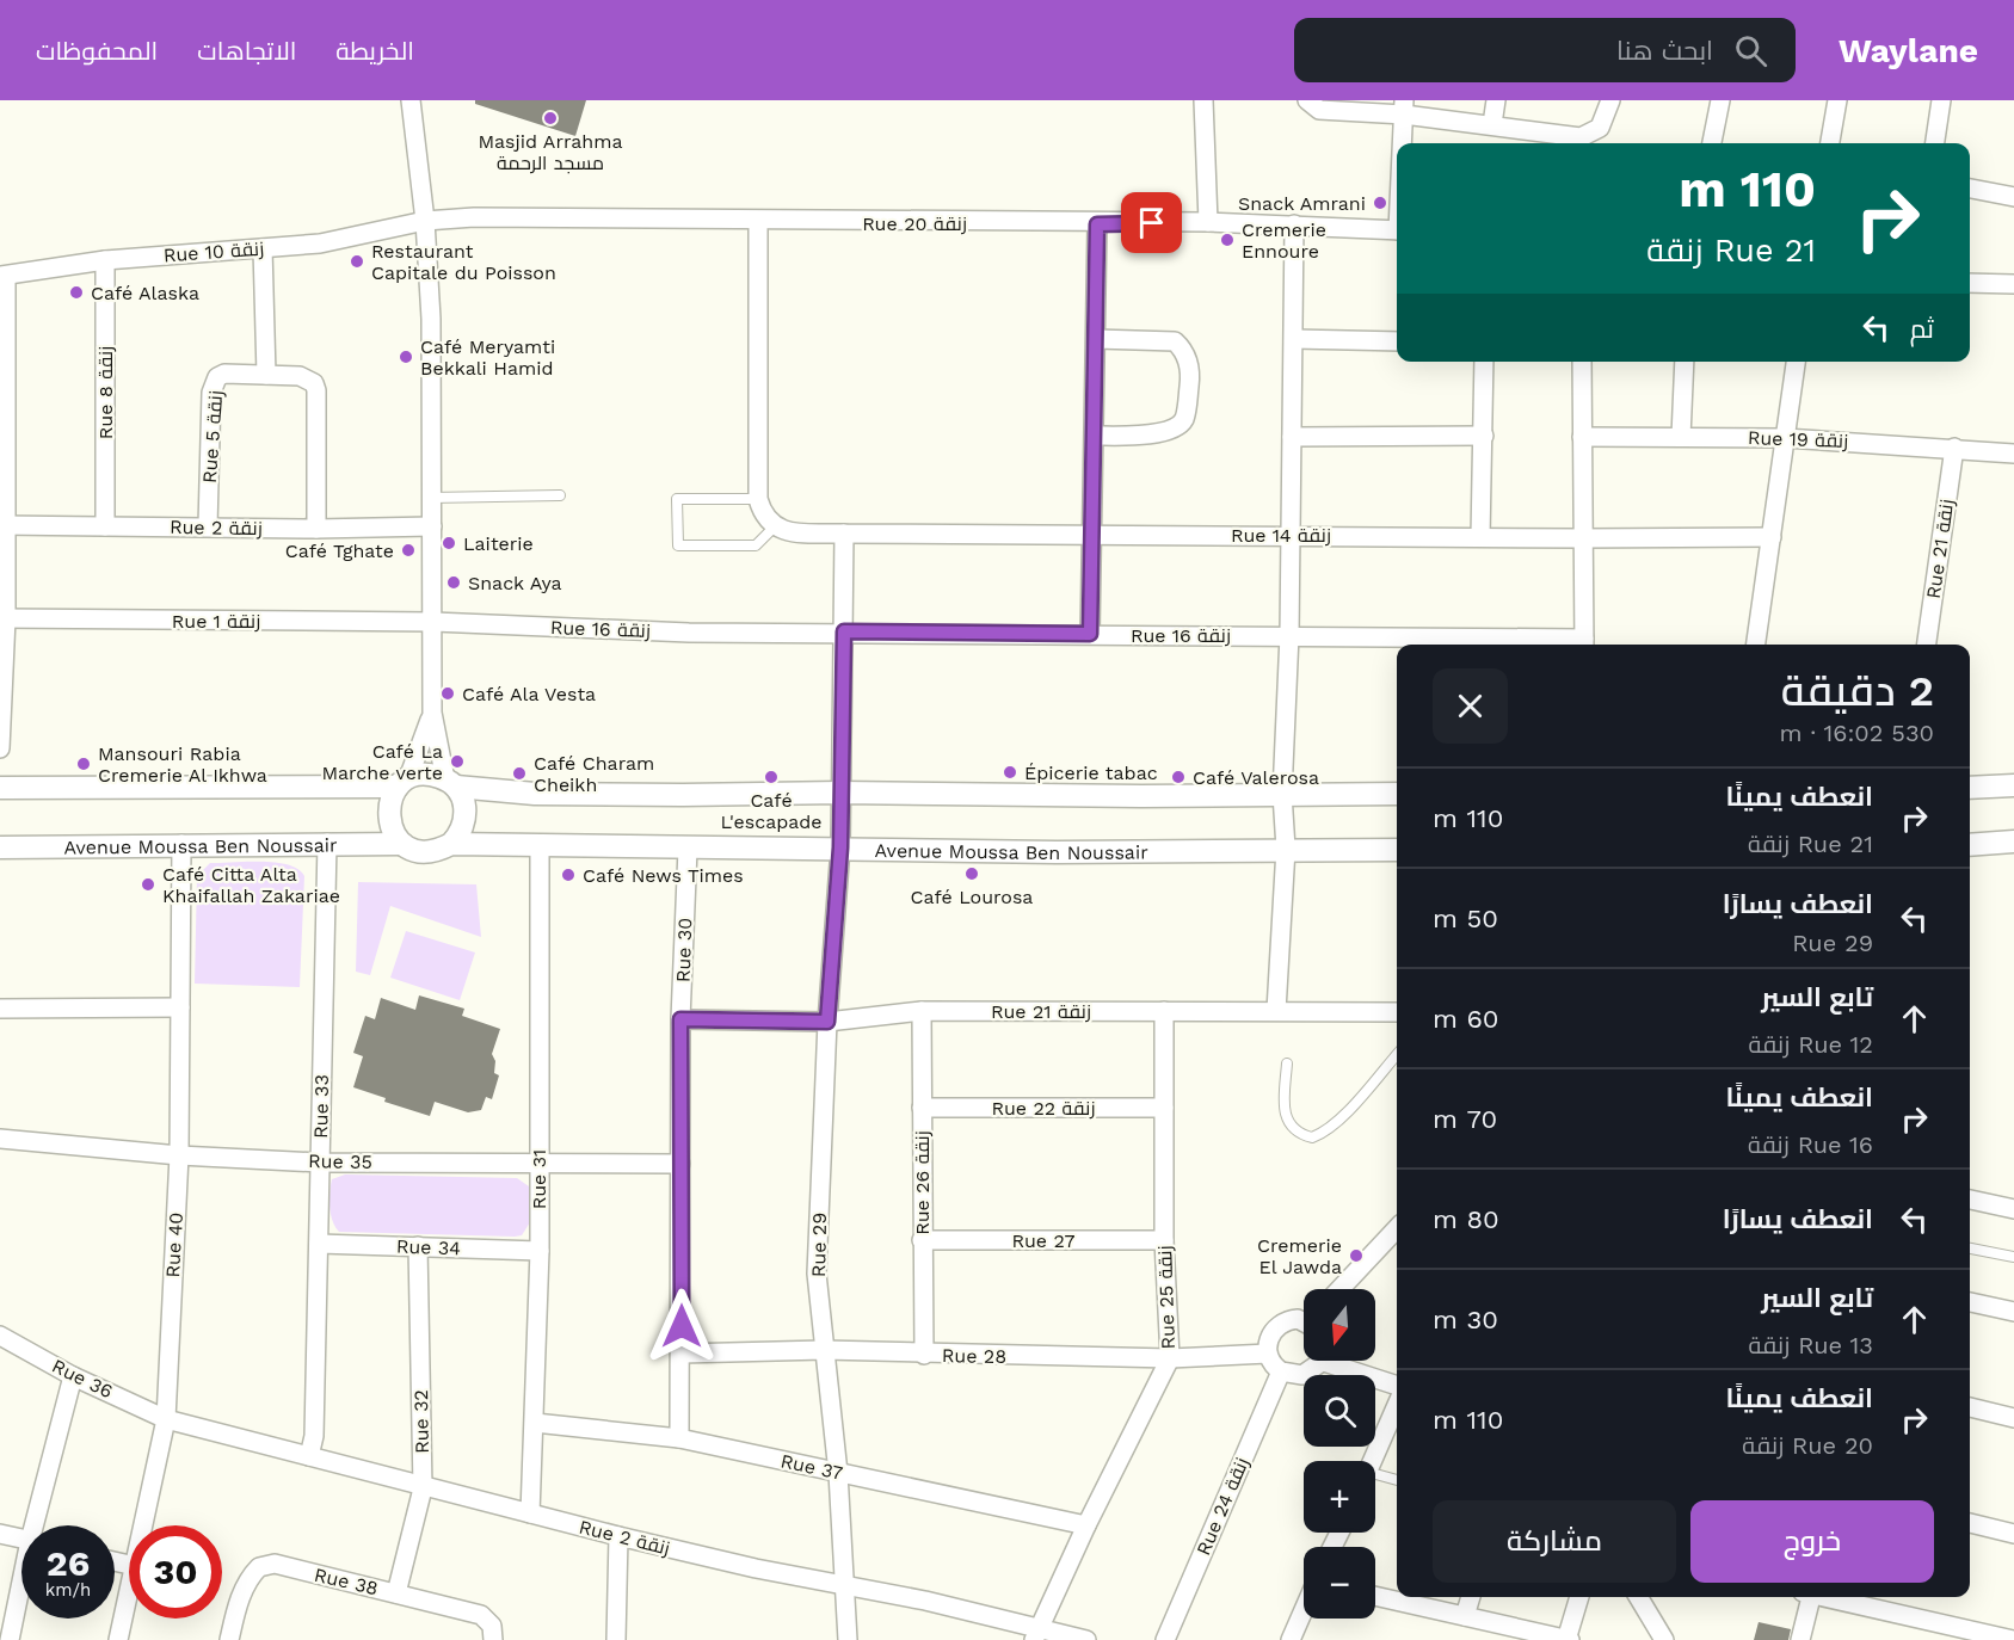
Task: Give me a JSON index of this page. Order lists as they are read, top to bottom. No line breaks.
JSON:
{"streets":{"street":["Rue 20 زنقة","Rue 10 زنقة","Rue 8 زنقة","Rue 5 زنقة","Rue 19 زنقة","Rue 2 زنقة","Rue 14 زنقة","Rue 21 زنقة","Rue 1 زنقة","Rue 16 زنقة","Avenue Moussa Ben Noussair","Rue 30","Rue 33","Rue 22 زنقة","Rue 35","Rue 31","Rue 26 زنقة","Rue 27","Rue 40","Rue 29","Rue 34","Rue 25 زنقة","Rue 28","Rue 36","Rue 32","Rue 37","Rue 24 زنقة","Rue 38"]},"crossings":[["Rue 20 زنقة","Rue 10 زنقة"],["Rue 10 زنقة","Rue 8 زنقة"],["Rue 8 زنقة","Rue 2 زنقة"],["Rue 5 زنقة","Rue 2 زنقة"],["Rue 19 زنقة","Rue 21 زنقة"],["Rue 2 زنقة","Rue 33"],["Rue 2 زنقة","Rue 31"],["Rue 2 زنقة","Rue 40"],["Rue 2 زنقة","Rue 29"],["Rue 2 زنقة","Rue 25 زنقة"],["Rue 2 زنقة","Rue 36"],["Rue 2 زنقة","Rue 32"],["Rue 14 زنقة","Rue 29"],["Rue 21 زنقة","Rue 30"],["Rue 21 زنقة","Rue 26 زنقة"],["Rue 21 زنقة","Rue 29"],["Rue 21 زنقة","Rue 25 زنقة"],["Rue 1 زنقة","Rue 16 زنقة"],["Rue 16 زنقة","Rue 29"],["Avenue Moussa Ben Noussair","Rue 30"],["Avenue Moussa Ben Noussair","Rue 33"],["Avenue Moussa Ben Noussair","Rue 31"],["Avenue Moussa Ben Noussair","Rue 40"],["Avenue Moussa Ben Noussair","Rue 29"],["Rue 30","Rue 35"],["Rue 30","Rue 28"],["Rue 30","Rue 37"],["Rue 33","Rue 35"],["Rue 33","Rue 34"],["Rue 22 زنقة","Rue 26 زنقة"],["Rue 22 زنقة","Rue 25 زنقة"],["Rue 35","Rue 31"],["Rue 35","Rue 40"],["Rue 31","Rue 34"],["Rue 31","Rue 37"],["Rue 26 زنقة","Rue 27"],["Rue 26 زنقة","Rue 28"],["Rue 27","Rue 25 زنقة"],["Rue 40","Rue 36"],["Rue 29","Rue 28"],["Rue 29","Rue 37"],["Rue 34","Rue 32"],["Rue 25 زنقة","Rue 28"],["Rue 25 زنقة","Rue 37"],["Rue 32","Rue 38"]],"places":["Masjid Arrahma مسجد الرحمة","Snack Amrani","Cremerie Ennoure","Restaurant Capitale du Poisson","Café Alaska","Café Meryamti Bekkali Hamid","Laiterie","Café Tghate","Snack Aya","Café Ala Vesta","Café La Marche verte","Mansouri Rabia Cremerie Al Ikhwa","Épicerie tabac","Café Charam Cheikh","Café L'escapade","Café Valerosa","Café Lourosa","Café News Times","Café Citta Alta Khaifallah Zakariae","Cremerie El Jawda"],"north":"bottom","page":{"header":"Waylane","search":"ابحث هنا","nav":["الخريطة","الاتجاهات","المحفوظات"],"turn":["110 m","Rue 21 زنقة"],"then":"ثم","heading":["2 دقيقة","530 m · 16:02"],"list":[{"name":"انعطف يمينًا","note":"Rue 21 زنقة","value":"110 m"},{"name":"انعطف يسارًا","note":"Rue 29","value":"50 m"},{"name":"تابع السير","note":"Rue 12 زنقة","value":"60 m"},{"name":"انعطف يمينًا","note":"Rue 16 زنقة","value":"70 m"},{"name":"انعطف يسارًا","value":"80 m"},{"name":"تابع السير","note":"Rue 13 زنقة","value":"30 m"},{"name":"انعطف يمينًا","note":"Rue 20 زنقة","value":"110 m"}],"map_buttons":["+","−"],"buttons":["خروج","مشاركة"],"speed":"26 km/h","limit":"30"}}
